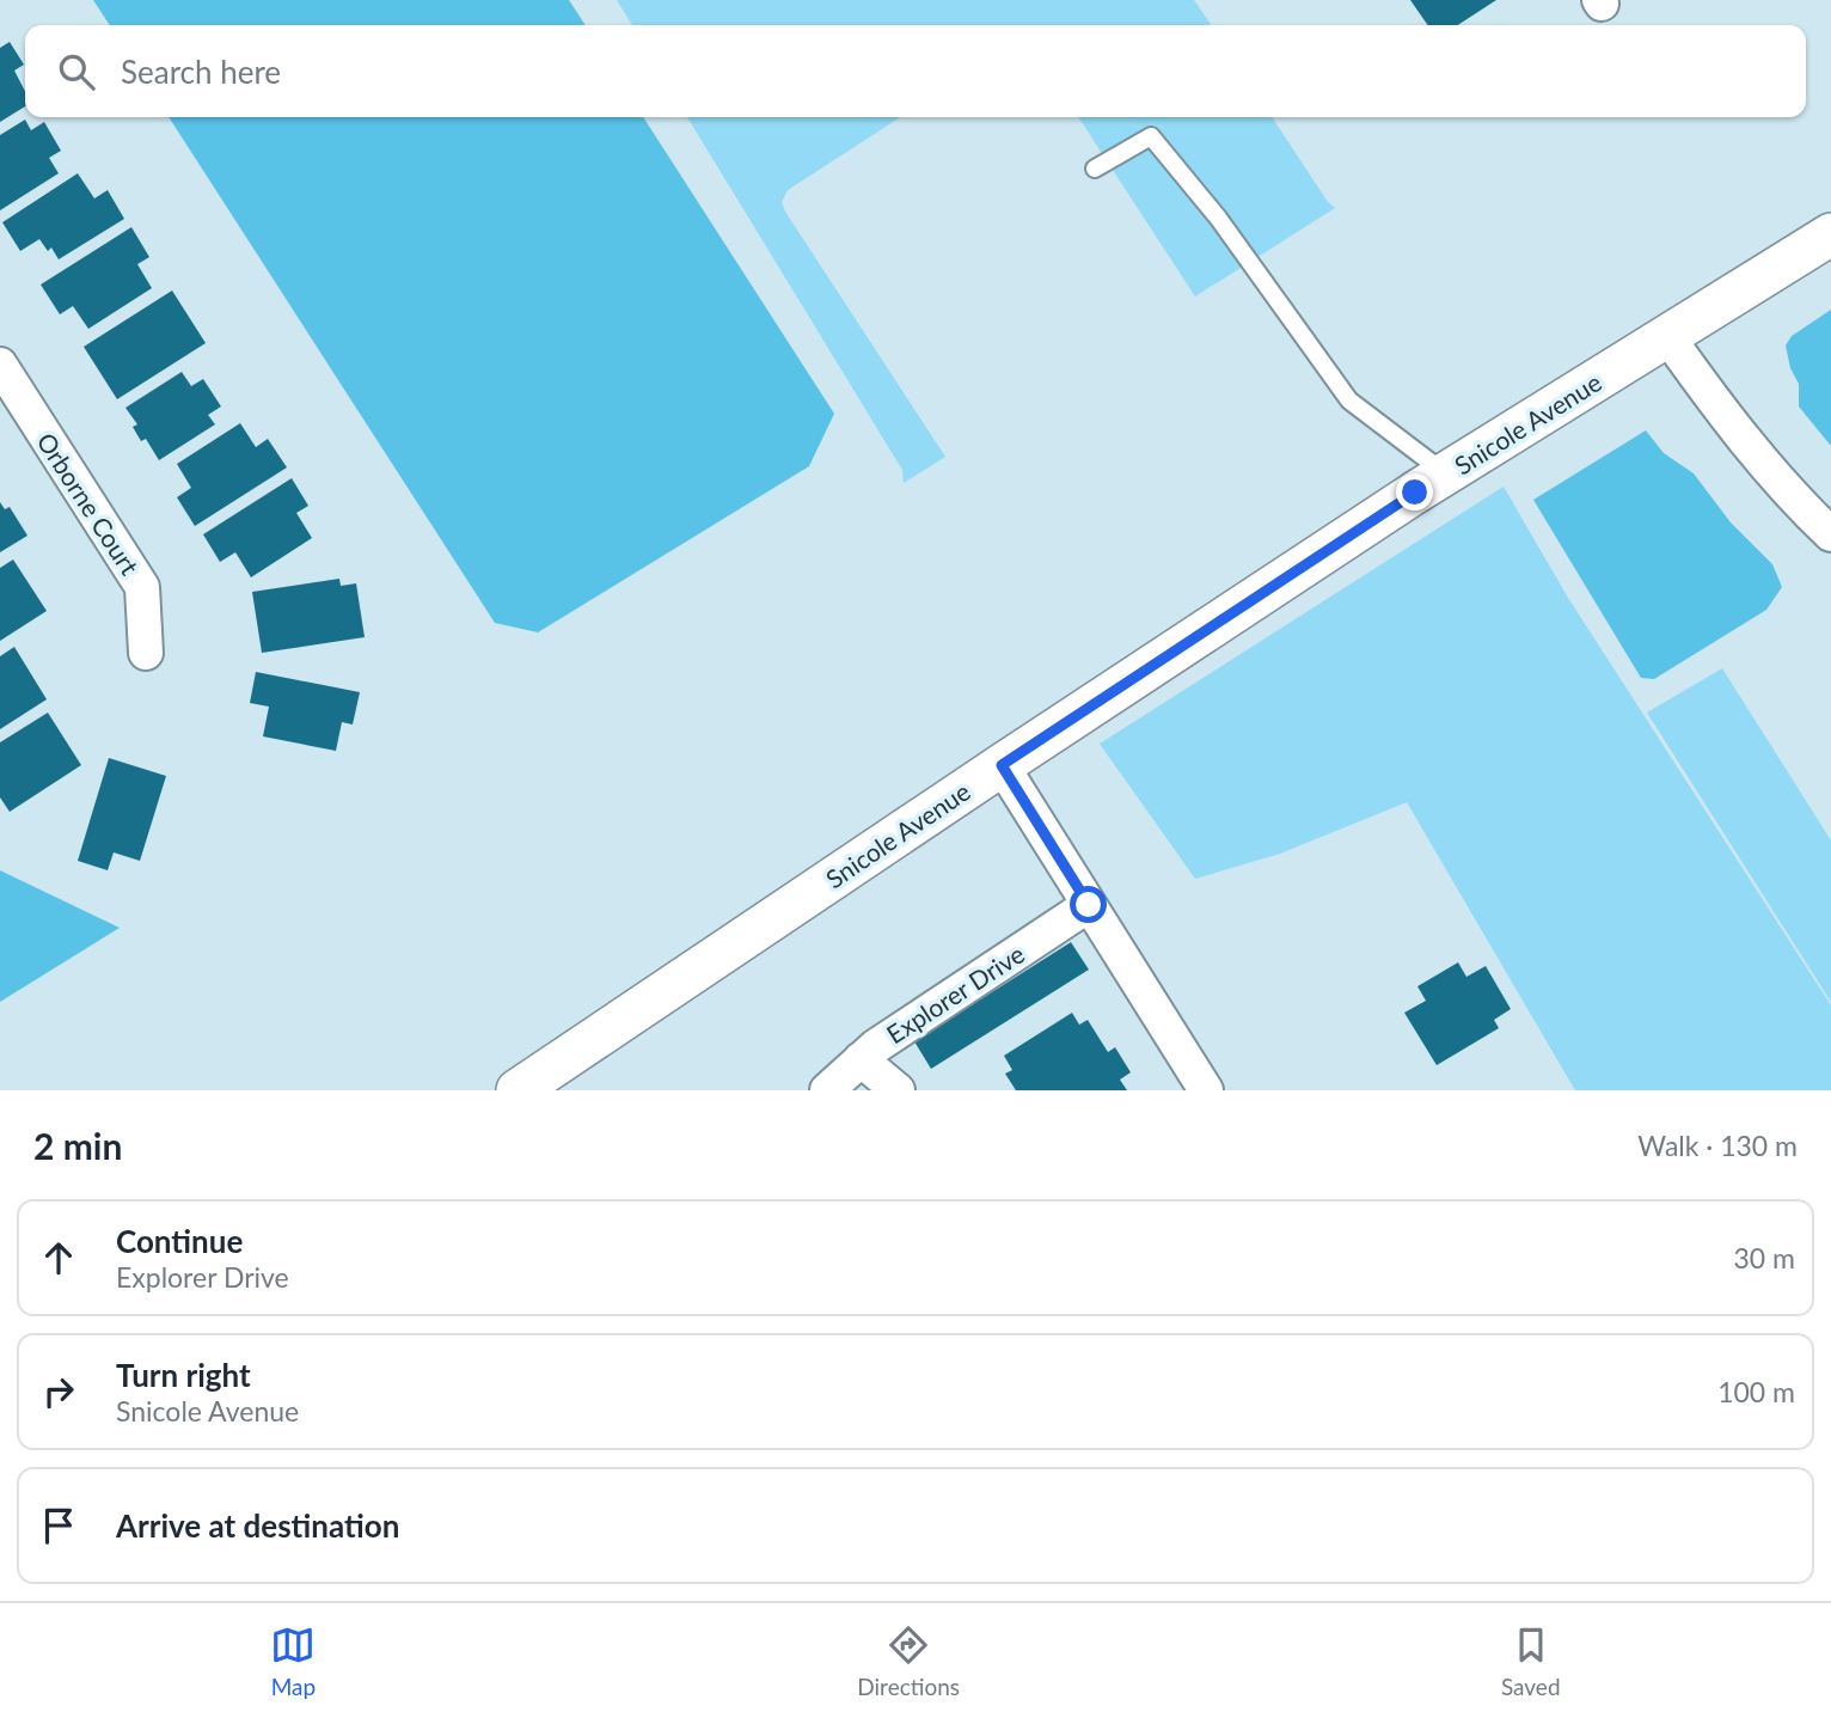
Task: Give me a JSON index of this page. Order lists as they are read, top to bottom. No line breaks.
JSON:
{"streets":{"street":["Snicole Avenue","Orborne Court","Explorer Drive"]},"page":{"search":"Search here","heading":["2 min","Walk · 130 m"],"list":[["Continue","Explorer Drive","30 m"],["Turn right","Snicole Avenue","100 m"],"Arrive at destination"],"nav":["Map","Directions","Saved"]}}
